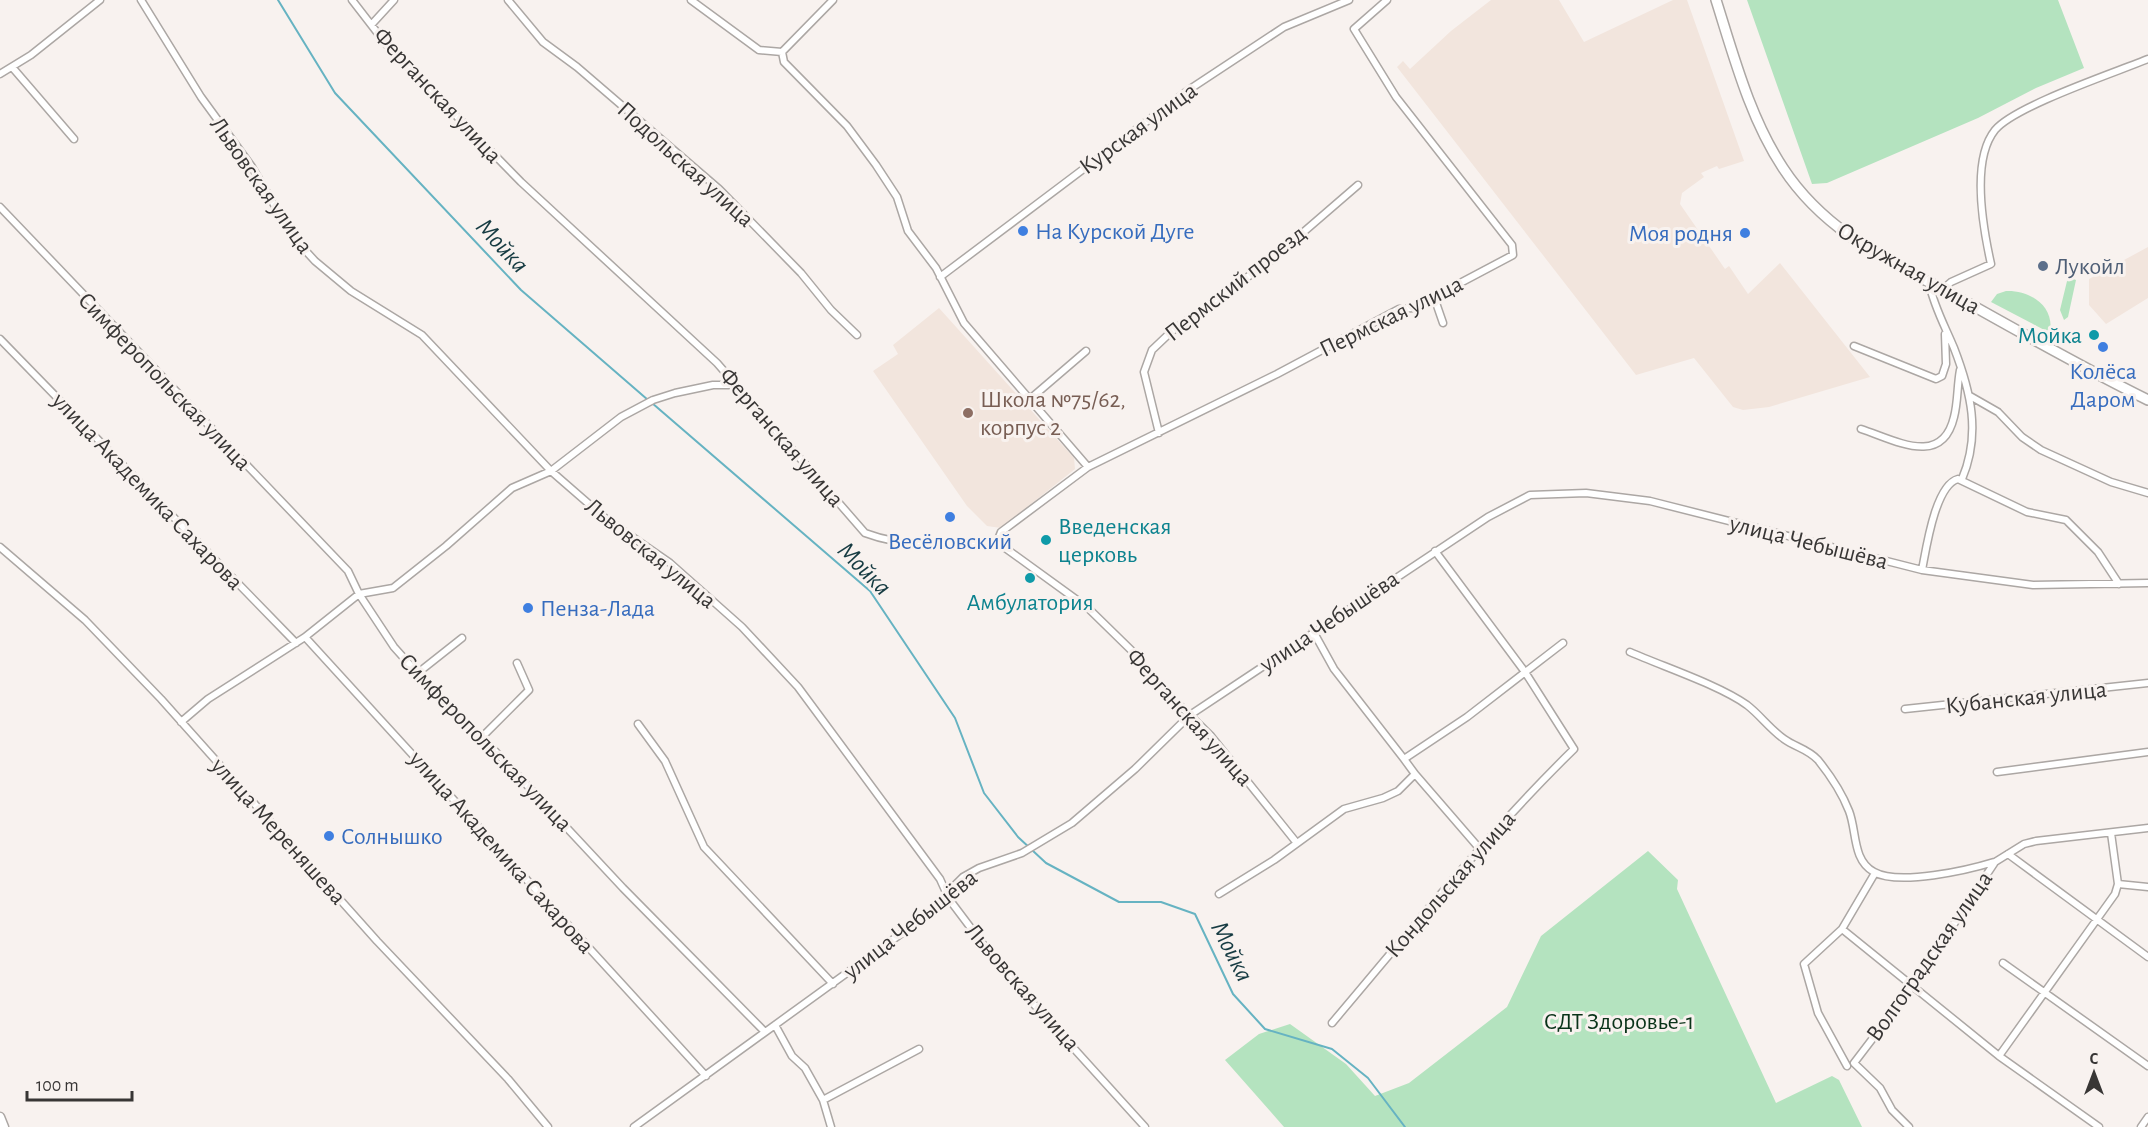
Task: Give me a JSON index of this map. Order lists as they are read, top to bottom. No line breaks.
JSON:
{"streets":{"main road":["Окружная улица"],"street":["Ферганская улица","Курская улица","Подольская улица","Львовская улица","Пермский проезд","Пермская улица","Симферопольская улица","улица Академика Сахарова","улица Чебышёва","Кубанская улица","улица Мереняшева","Кондольская улица","Волгоградская улица"]},"crossings":[["Ферганская улица","Пермская улица"],["Ферганская улица","улица Чебышёва"],["Львовская улица","улица Чебышёва"],["Пермский проезд","Пермская улица"],["Симферопольская улица","улица Чебышёва"],["улица Академика Сахарова","улица Чебышёва"]],"water":["Мойка"],"parks":["СДТ Здоровье-1"],"places":["На Курской Дуге","Моя родня","Лукойл","Мойка","Колёса Даром","Школа №75/62, корпус 2","Весёловский","Введенская церковь","Амбулатория","Пенза-Лада","Солнышко"],"scale_bar":"100 m","north":"top"}
